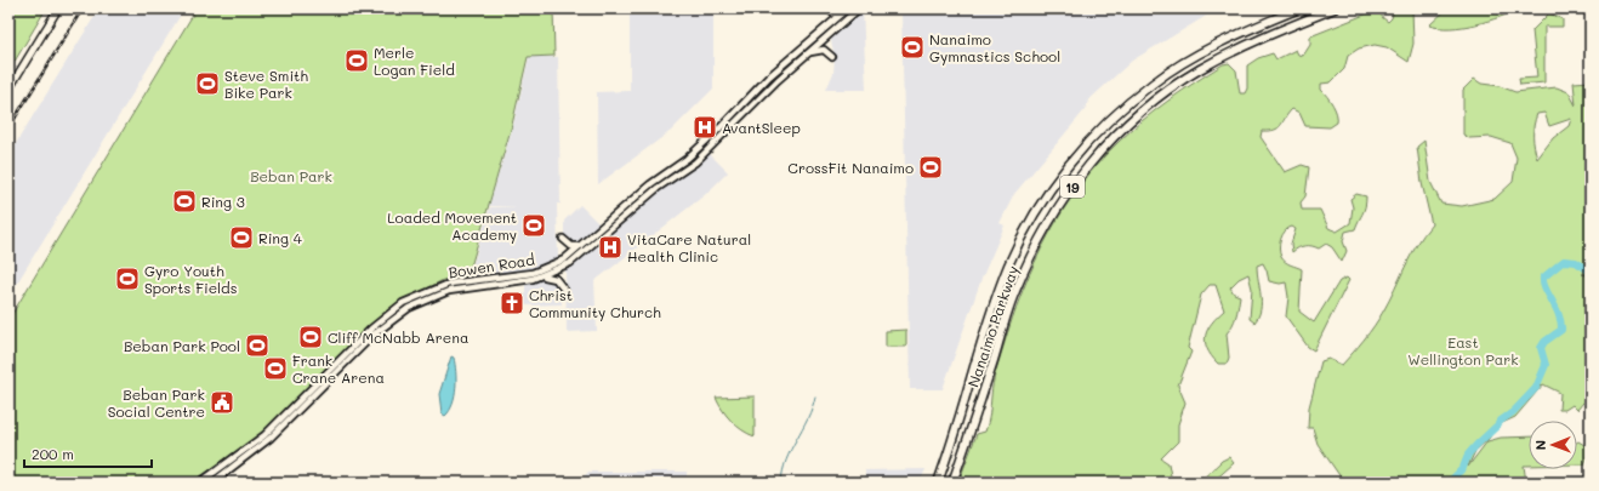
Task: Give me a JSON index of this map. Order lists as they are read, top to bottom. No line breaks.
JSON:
{"streets":{"highway":["19","Nanaimo Parkway"],"main road":["Bowen Road"]},"parks":["Beban Park","East Wellington Park"],"places":{"sports":["Nanaimo Gymnastics School","Merle Logan Field","Steve Smith Bike Park","CrossFit Nanaimo","Ring 3","Loaded Movement Academy","Ring 4","Gyro Youth Sports Fields","Cliff McNabb Arena","Beban Park Pool","Frank Crane Arena"],"hospital":["AvantSleep","VitaCare Natural Health Clinic"],"church":["Christ Community Church"],"public building":["Beban Park Social Centre"]},"scale_bar":"200 m","north":"left"}
